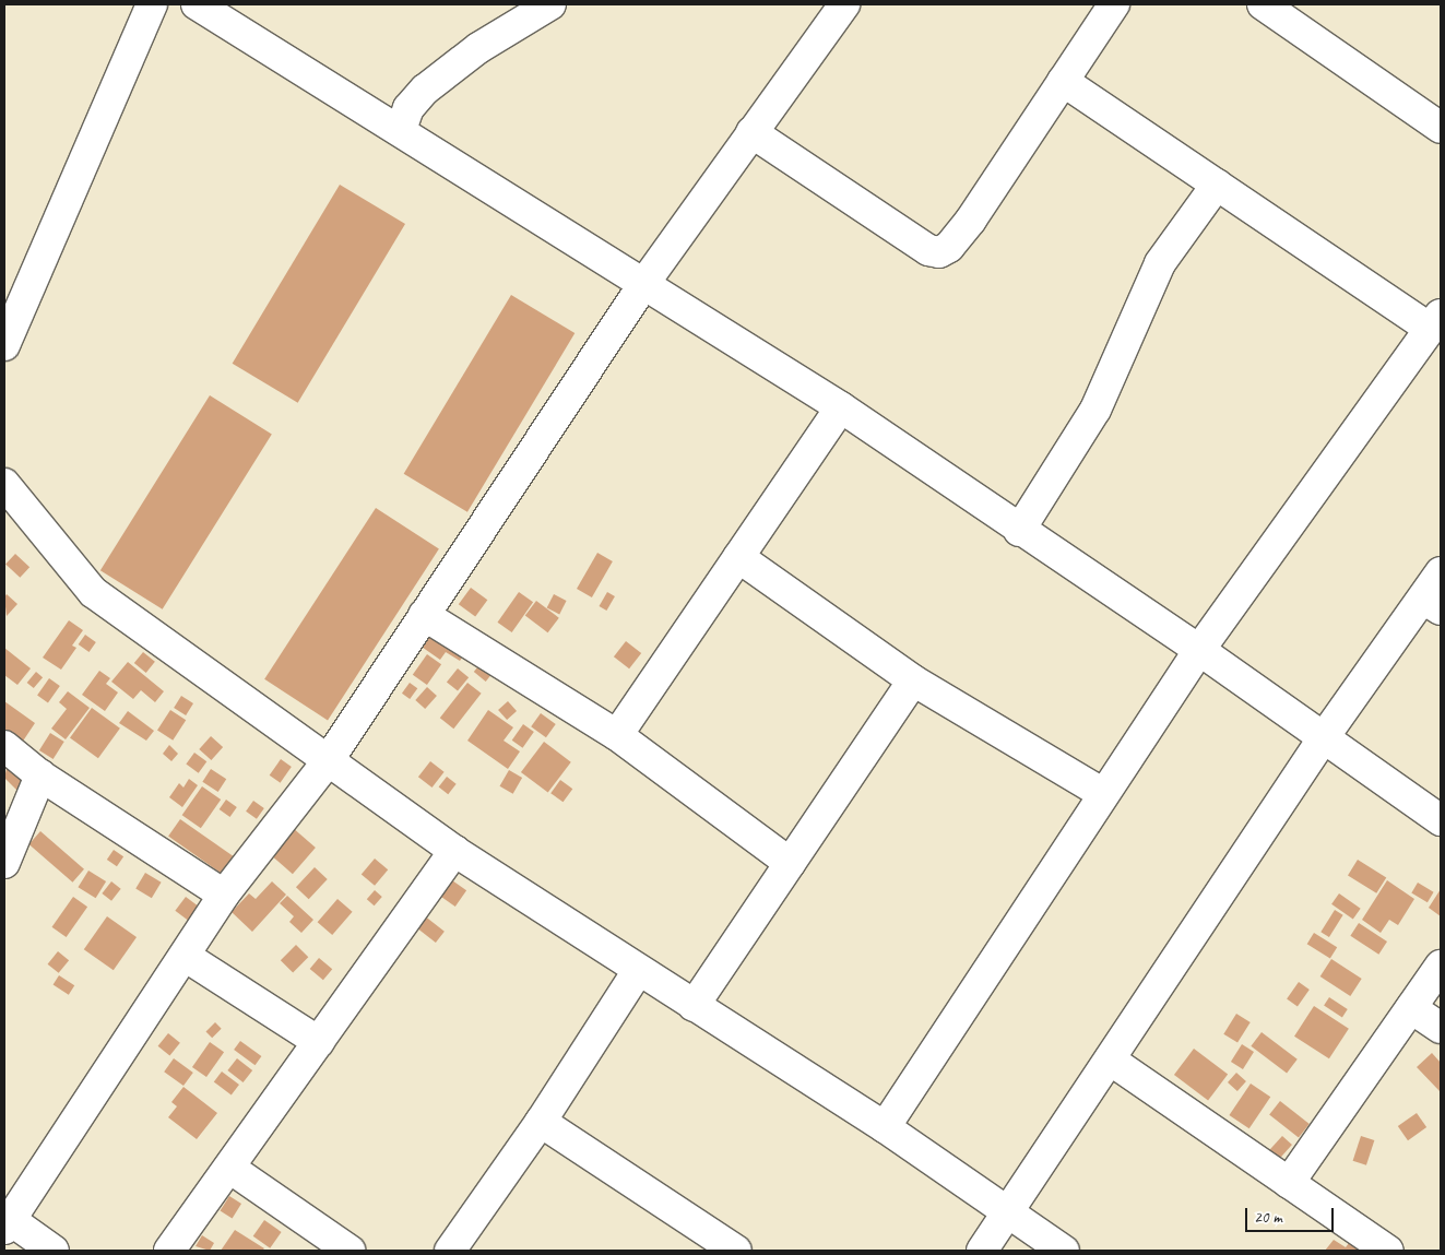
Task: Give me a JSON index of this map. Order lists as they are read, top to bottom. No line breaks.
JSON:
{"scale_bar":"20 m"}
